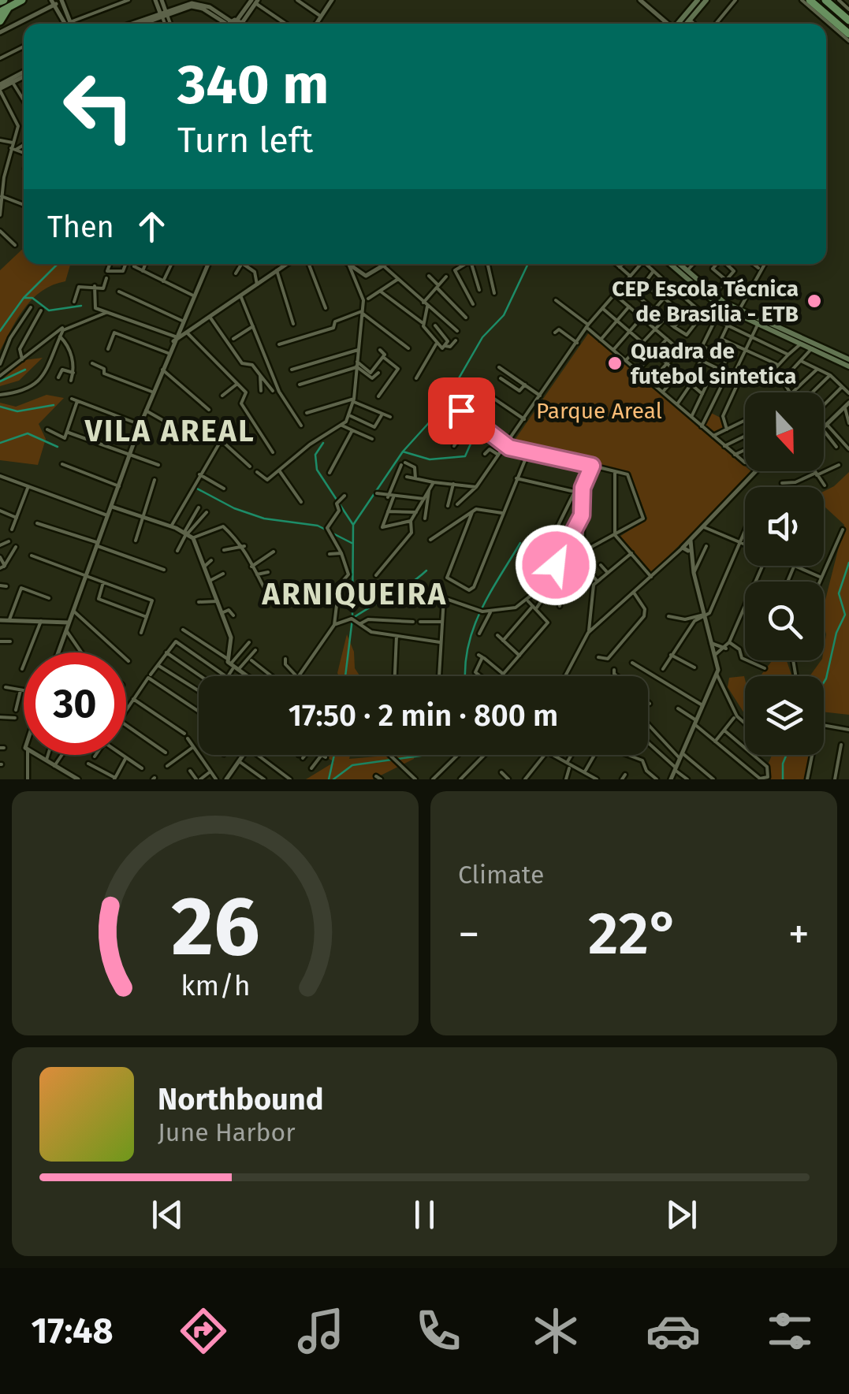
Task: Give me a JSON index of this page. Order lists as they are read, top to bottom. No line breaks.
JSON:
{"districts":["VILA AREAL","ARNIQUEIRA"],"parks":["Parque Areal"],"places":["CEP Escola Técnica de Brasília - ETB","Quadra de futebol sintetica"],"north":"bottom","page":{"turn":["340 m","Turn left"],"then":"Then","limit":"30","trip":"17:50 · 2 min · 800 m","tile":"Climate","heat":["−","22°","+"],"song":["Northbound","June Harbor"],"tabs":"17:48","gauge":["26","km/h"]}}
